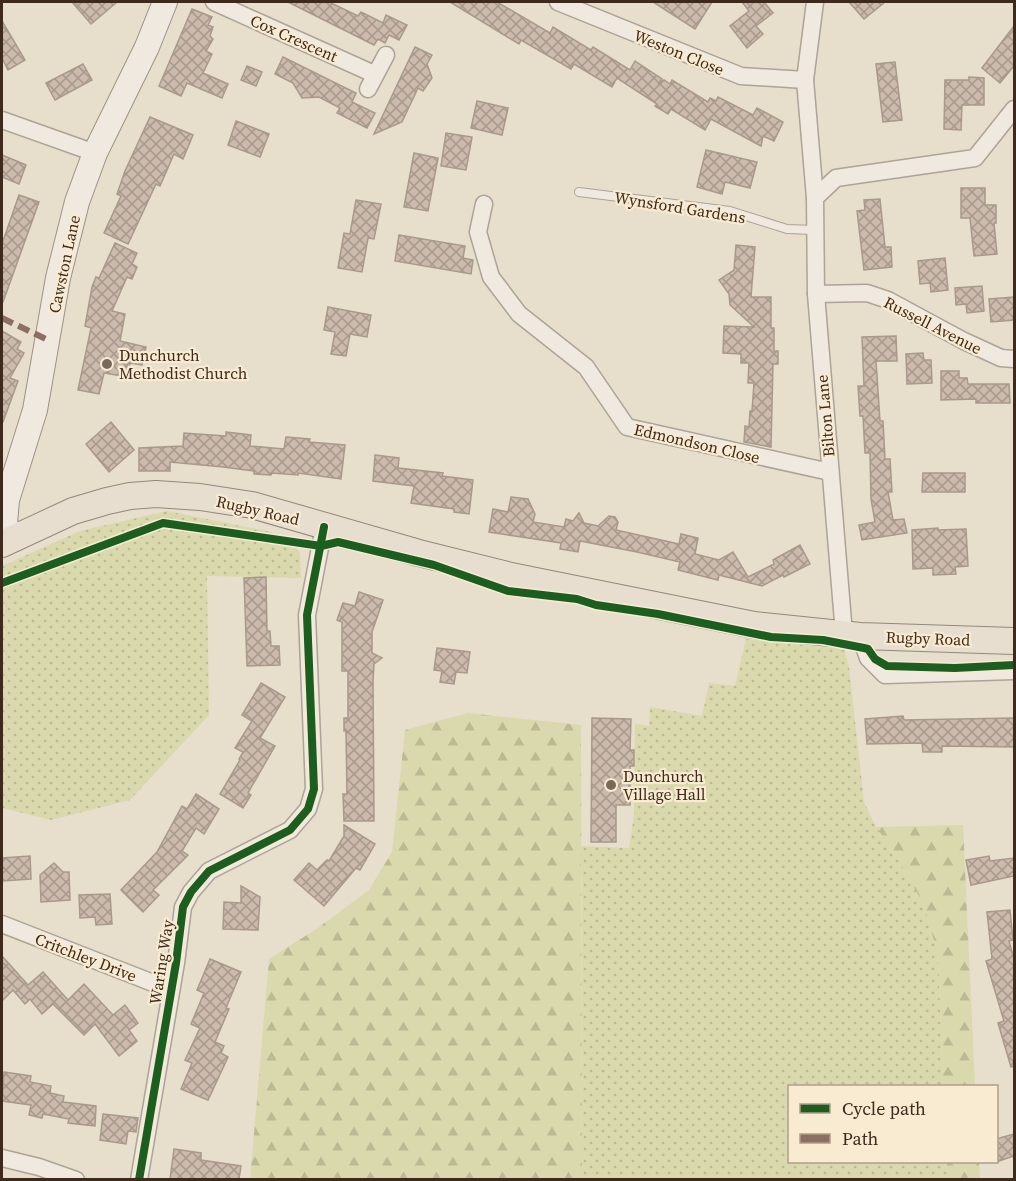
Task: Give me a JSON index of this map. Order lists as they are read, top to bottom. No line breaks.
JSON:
{"streets":{"main road":["Rugby Road"],"street":["Cox Crescent","Weston Close","Cawston Lane","Russell Avenue","Bilton Lane","Edmondson Close","Critchley Drive","Waring Way"],"lane":["Wynsford Gardens"]},"crossings":[["Weston Close","Bilton Lane"],["Wynsford Gardens","Bilton Lane"],["Cawston Lane","Rugby Road"],["Russell Avenue","Bilton Lane"],["Bilton Lane","Edmondson Close"],["Bilton Lane","Rugby Road"],["Rugby Road","Waring Way"],["Critchley Drive","Waring Way"]],"places":["Dunchurch Methodist Church","Dunchurch Village Hall"],"legend":["Cycle path","Path"]}
